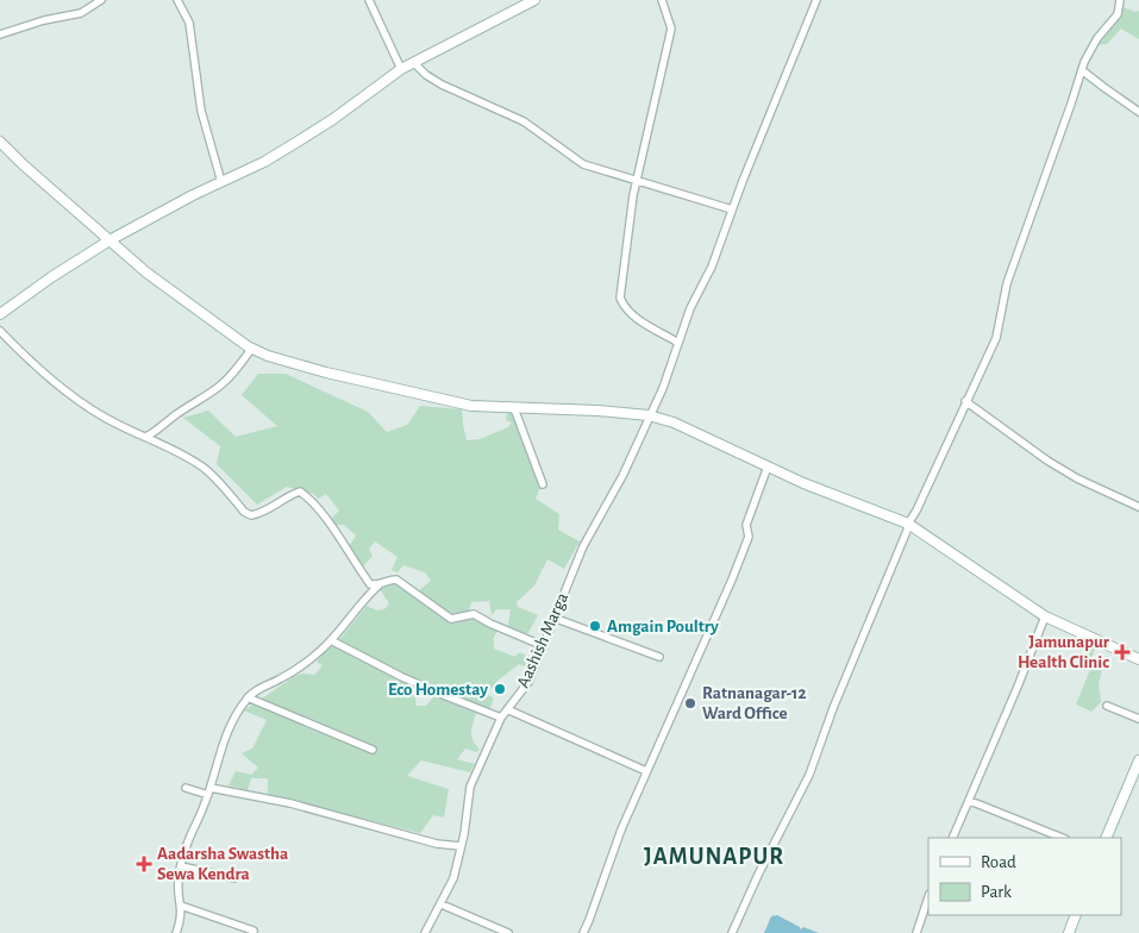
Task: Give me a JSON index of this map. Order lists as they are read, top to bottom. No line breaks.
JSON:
{"streets":{"street":["Aashish Marga"]},"districts":["JAMUNAPUR"],"places":{"other":["Amgain Poultry","Eco Homestay","Ratnanagar-12 Ward Office"],"health":["Jamunapur Health Clinic","Aadarsha Swastha Sewa Kendra"]},"legend":["Road","Park"]}
